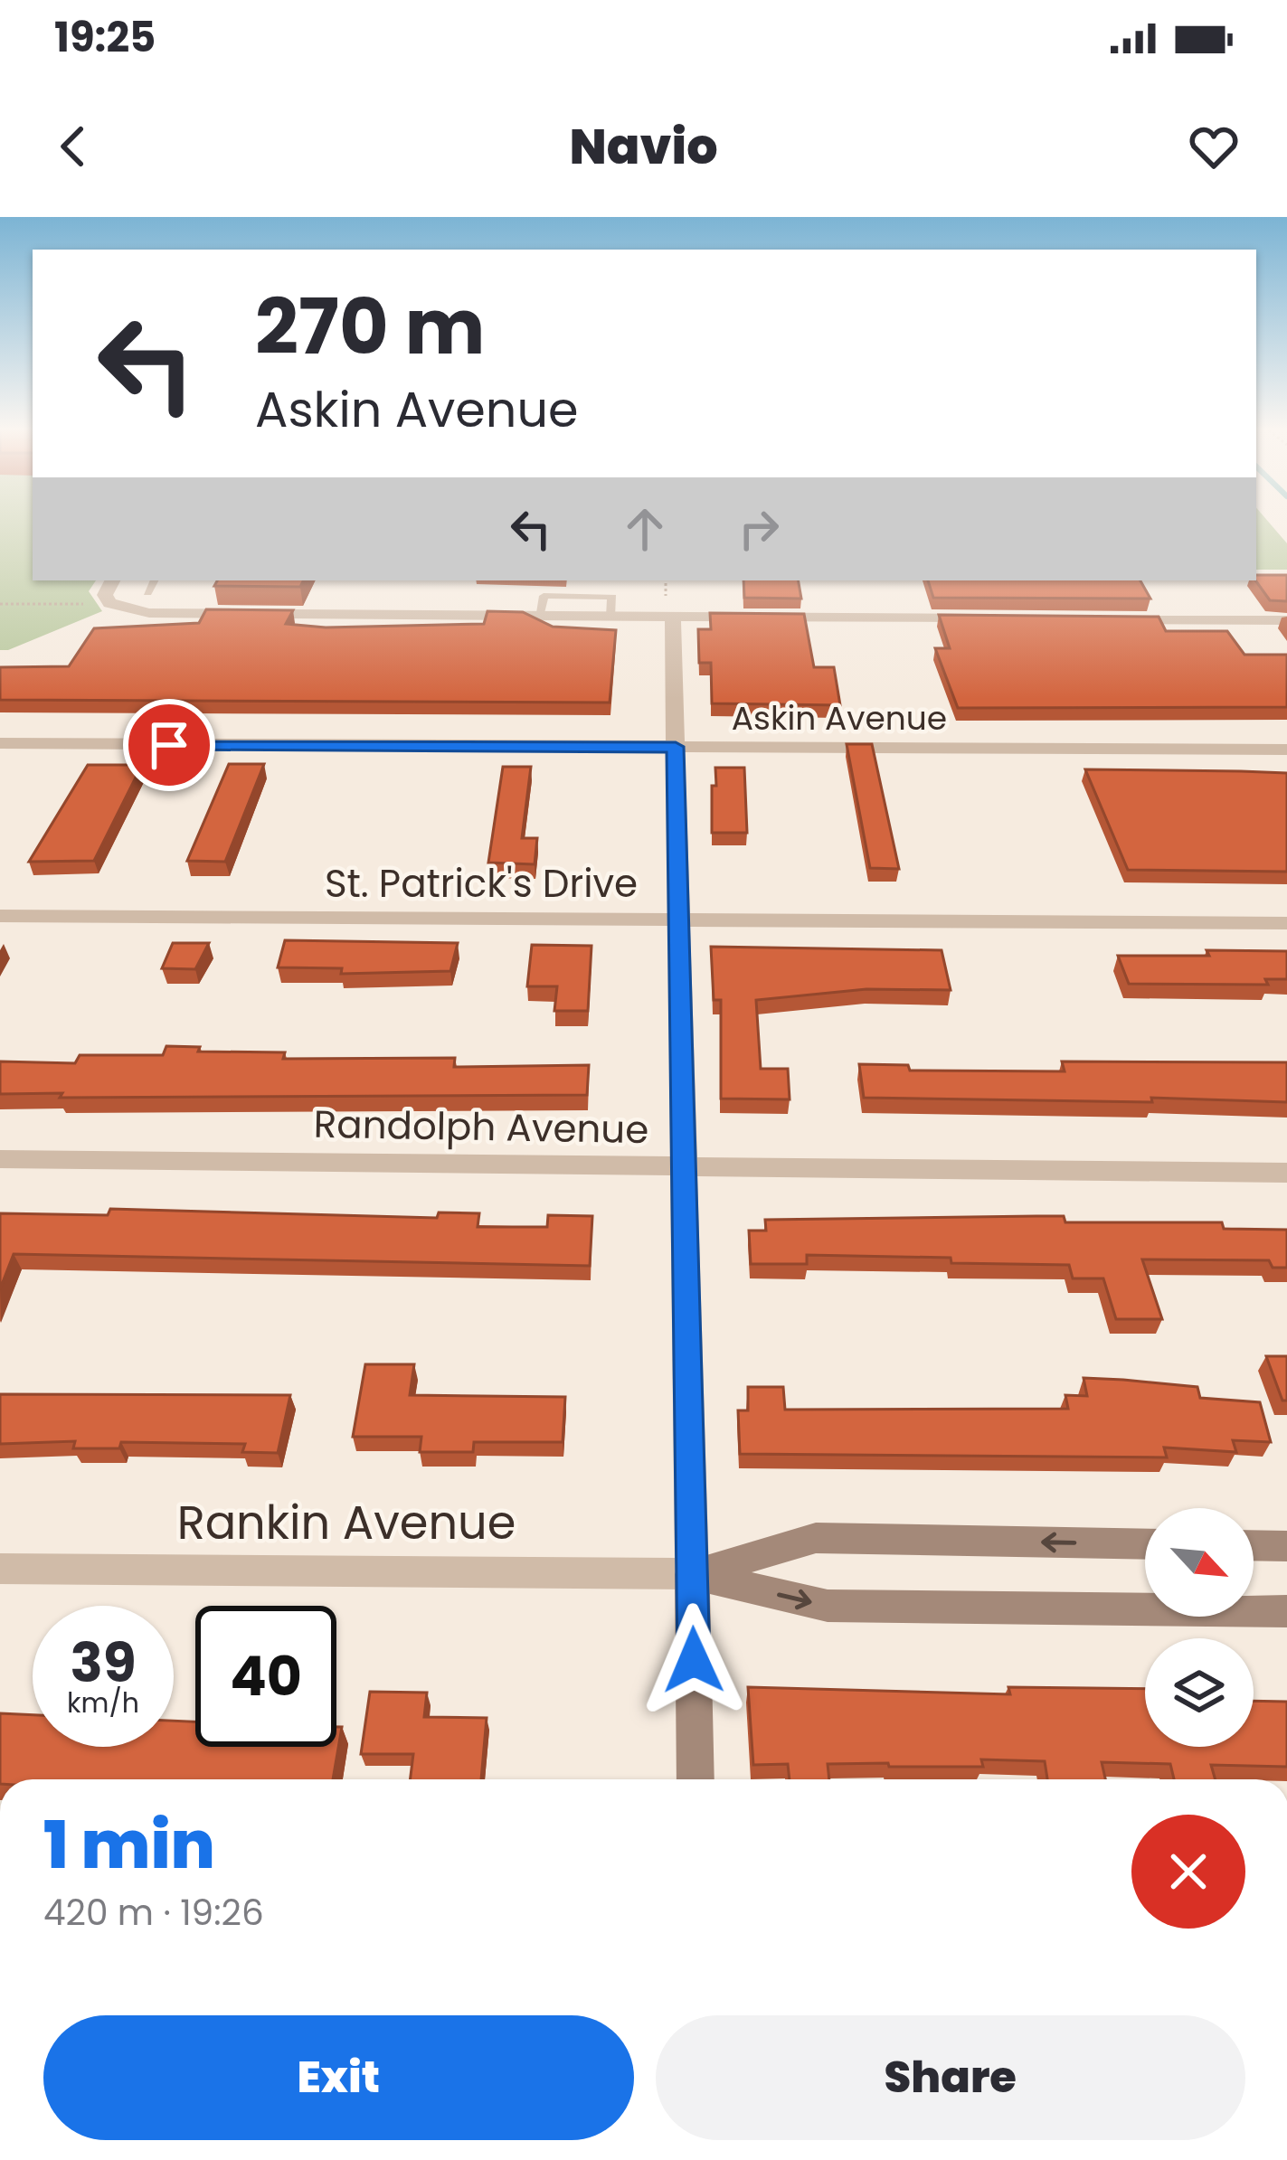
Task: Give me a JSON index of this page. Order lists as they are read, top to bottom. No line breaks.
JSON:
{"streets":{"street":["Askin Avenue","St. Patrick's Drive","Randolph Avenue","Rankin Avenue"]},"north":"bottom right","page":{"status":"19:25","header":"Navio","turn":["270 m","Askin Avenue"],"speed":"39 km/h","limit":"40","heading":["1 min","420 m · 19:26"],"buttons":["Exit","Share"]}}
